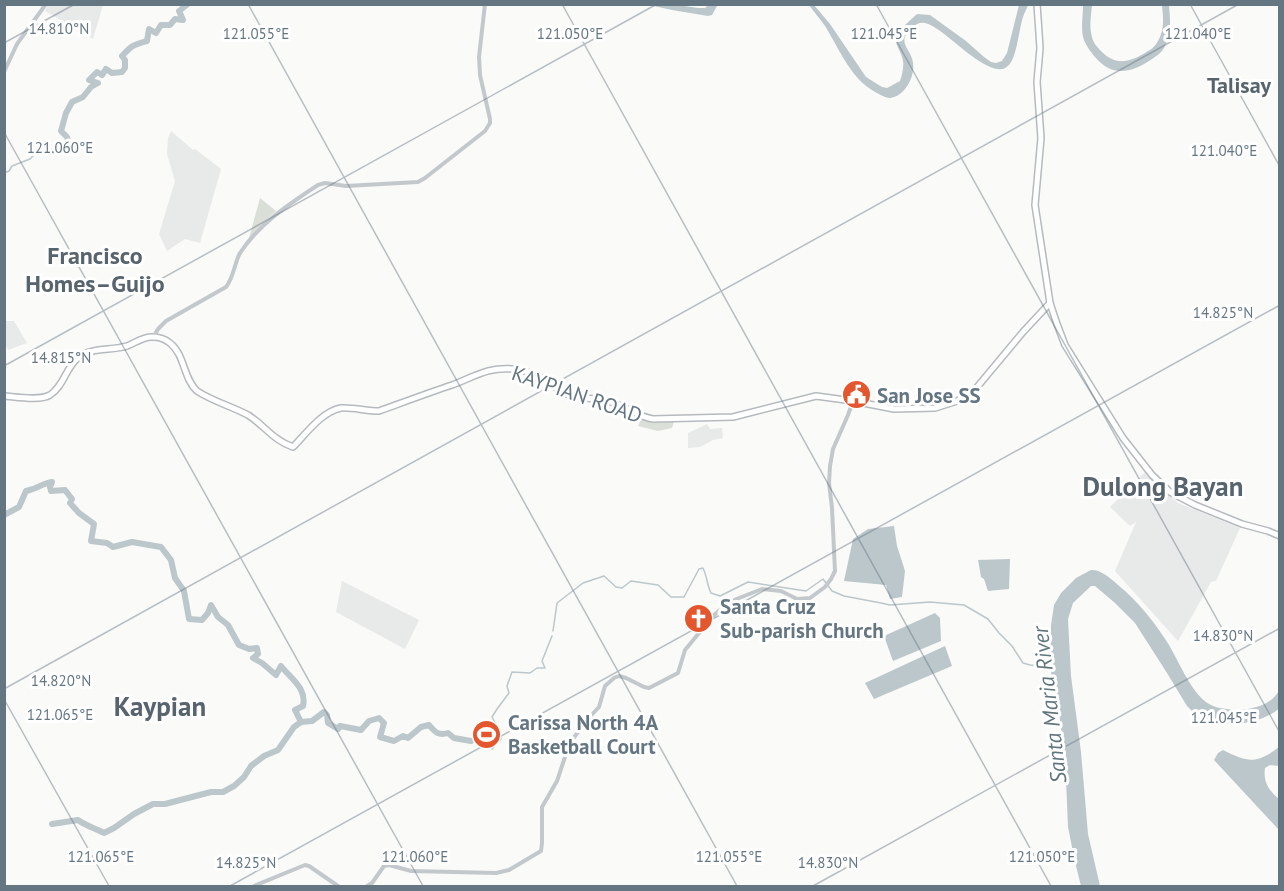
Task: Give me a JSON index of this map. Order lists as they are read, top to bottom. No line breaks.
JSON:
{"streets":{"main road":["KAYPIAN ROAD"]},"districts":["Talisay","Francisco Homes–Guijo","Dulong Bayan","Kaypian"],"water":["Santa Maria River"],"places":{"public building":["San Jose SS"],"church":["Santa Cruz Sub-parish Church"],"sports":["Carissa North 4A Basketball Court"]},"coordinates":["14.810°N","121.055°E","121.050°E","121.045°E","121.040°E","121.060°E","14.825°N","14.815°N","14.830°N","14.820°N","121.065°E"]}
